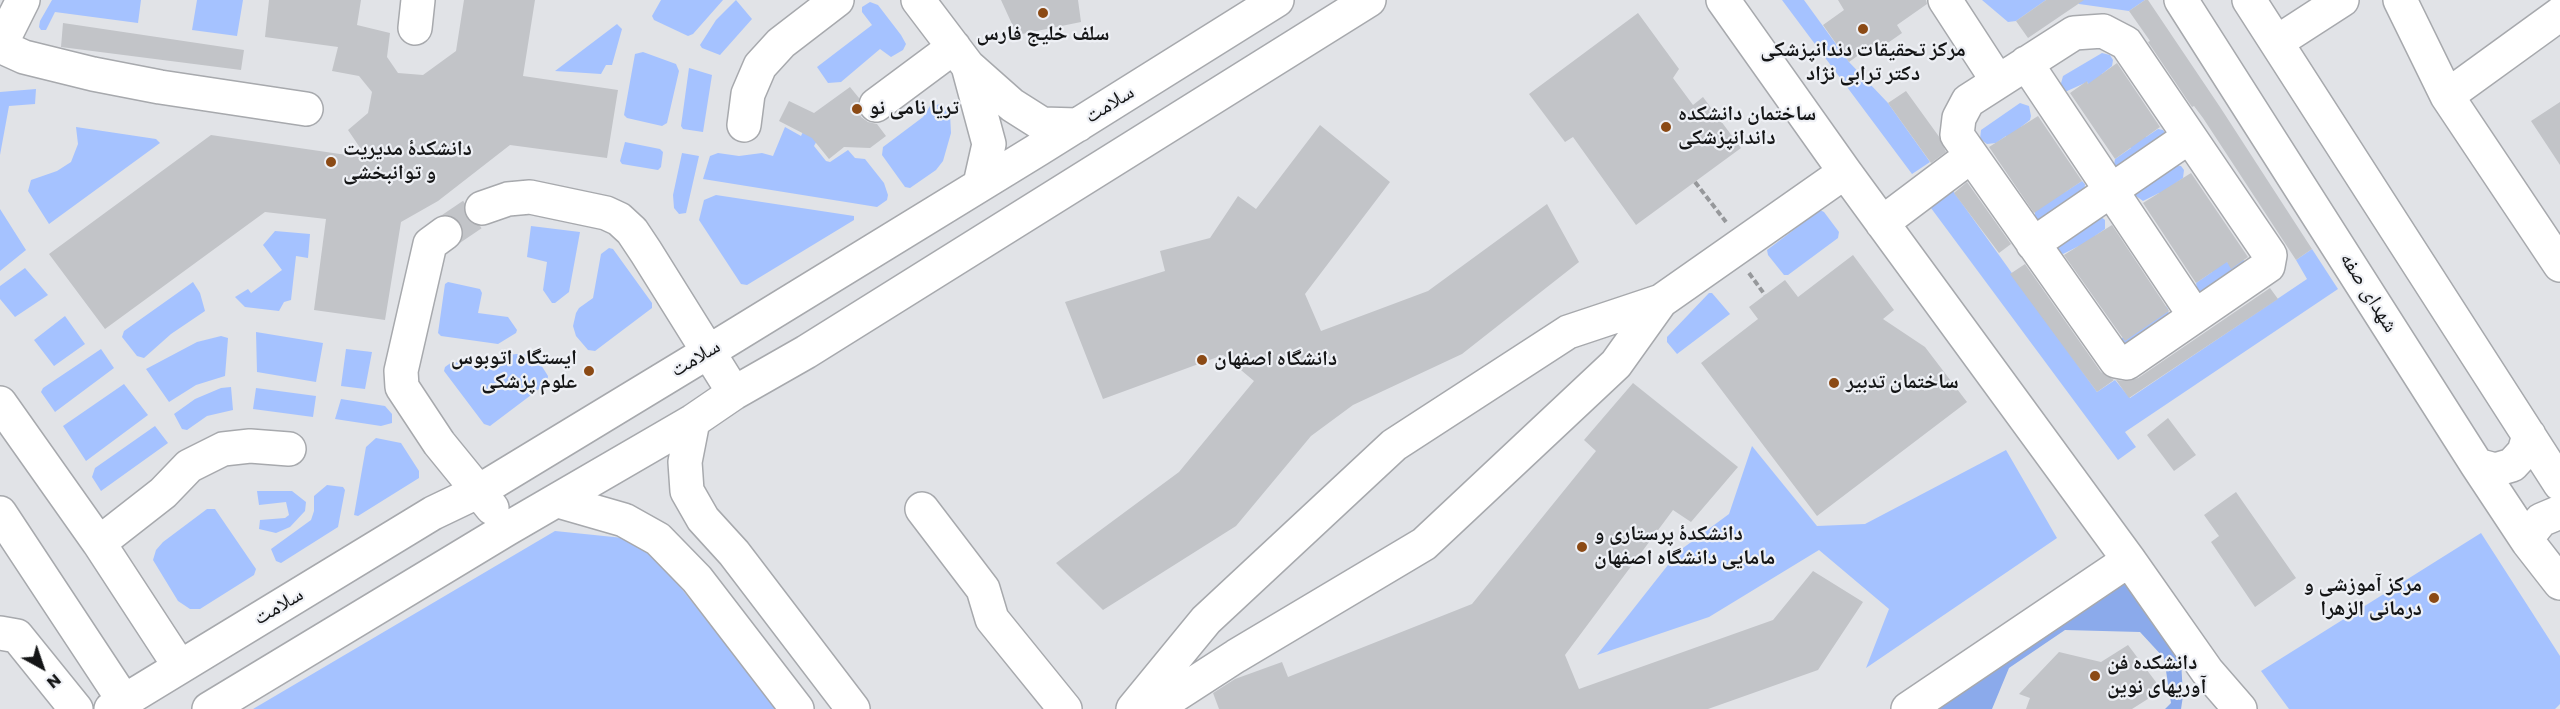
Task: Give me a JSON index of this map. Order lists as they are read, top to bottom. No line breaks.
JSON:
{"streets":{"main road":["سلامت","شهدای صفه"]},"places":["سلف خلیج فارس","مرکز تحقیقات دندانپزشکی دکتر ترابی نژاد","تریا نامی نو","ساختمان دانشکده داندانپزشکی","دانشکدهٔ مدیریت و توانبخشی","دانشگاه اصفهان","ایستگاه اتوبوس علوم پزشکی","ساختمان تدبیر","دانشکدهٔ پرستاری و مامایی دانشگاه اصفهان","مرکز آموزشی و درمانی الزهرا","دانشکده فن آوریهای نوین"],"north":"bottom right"}
